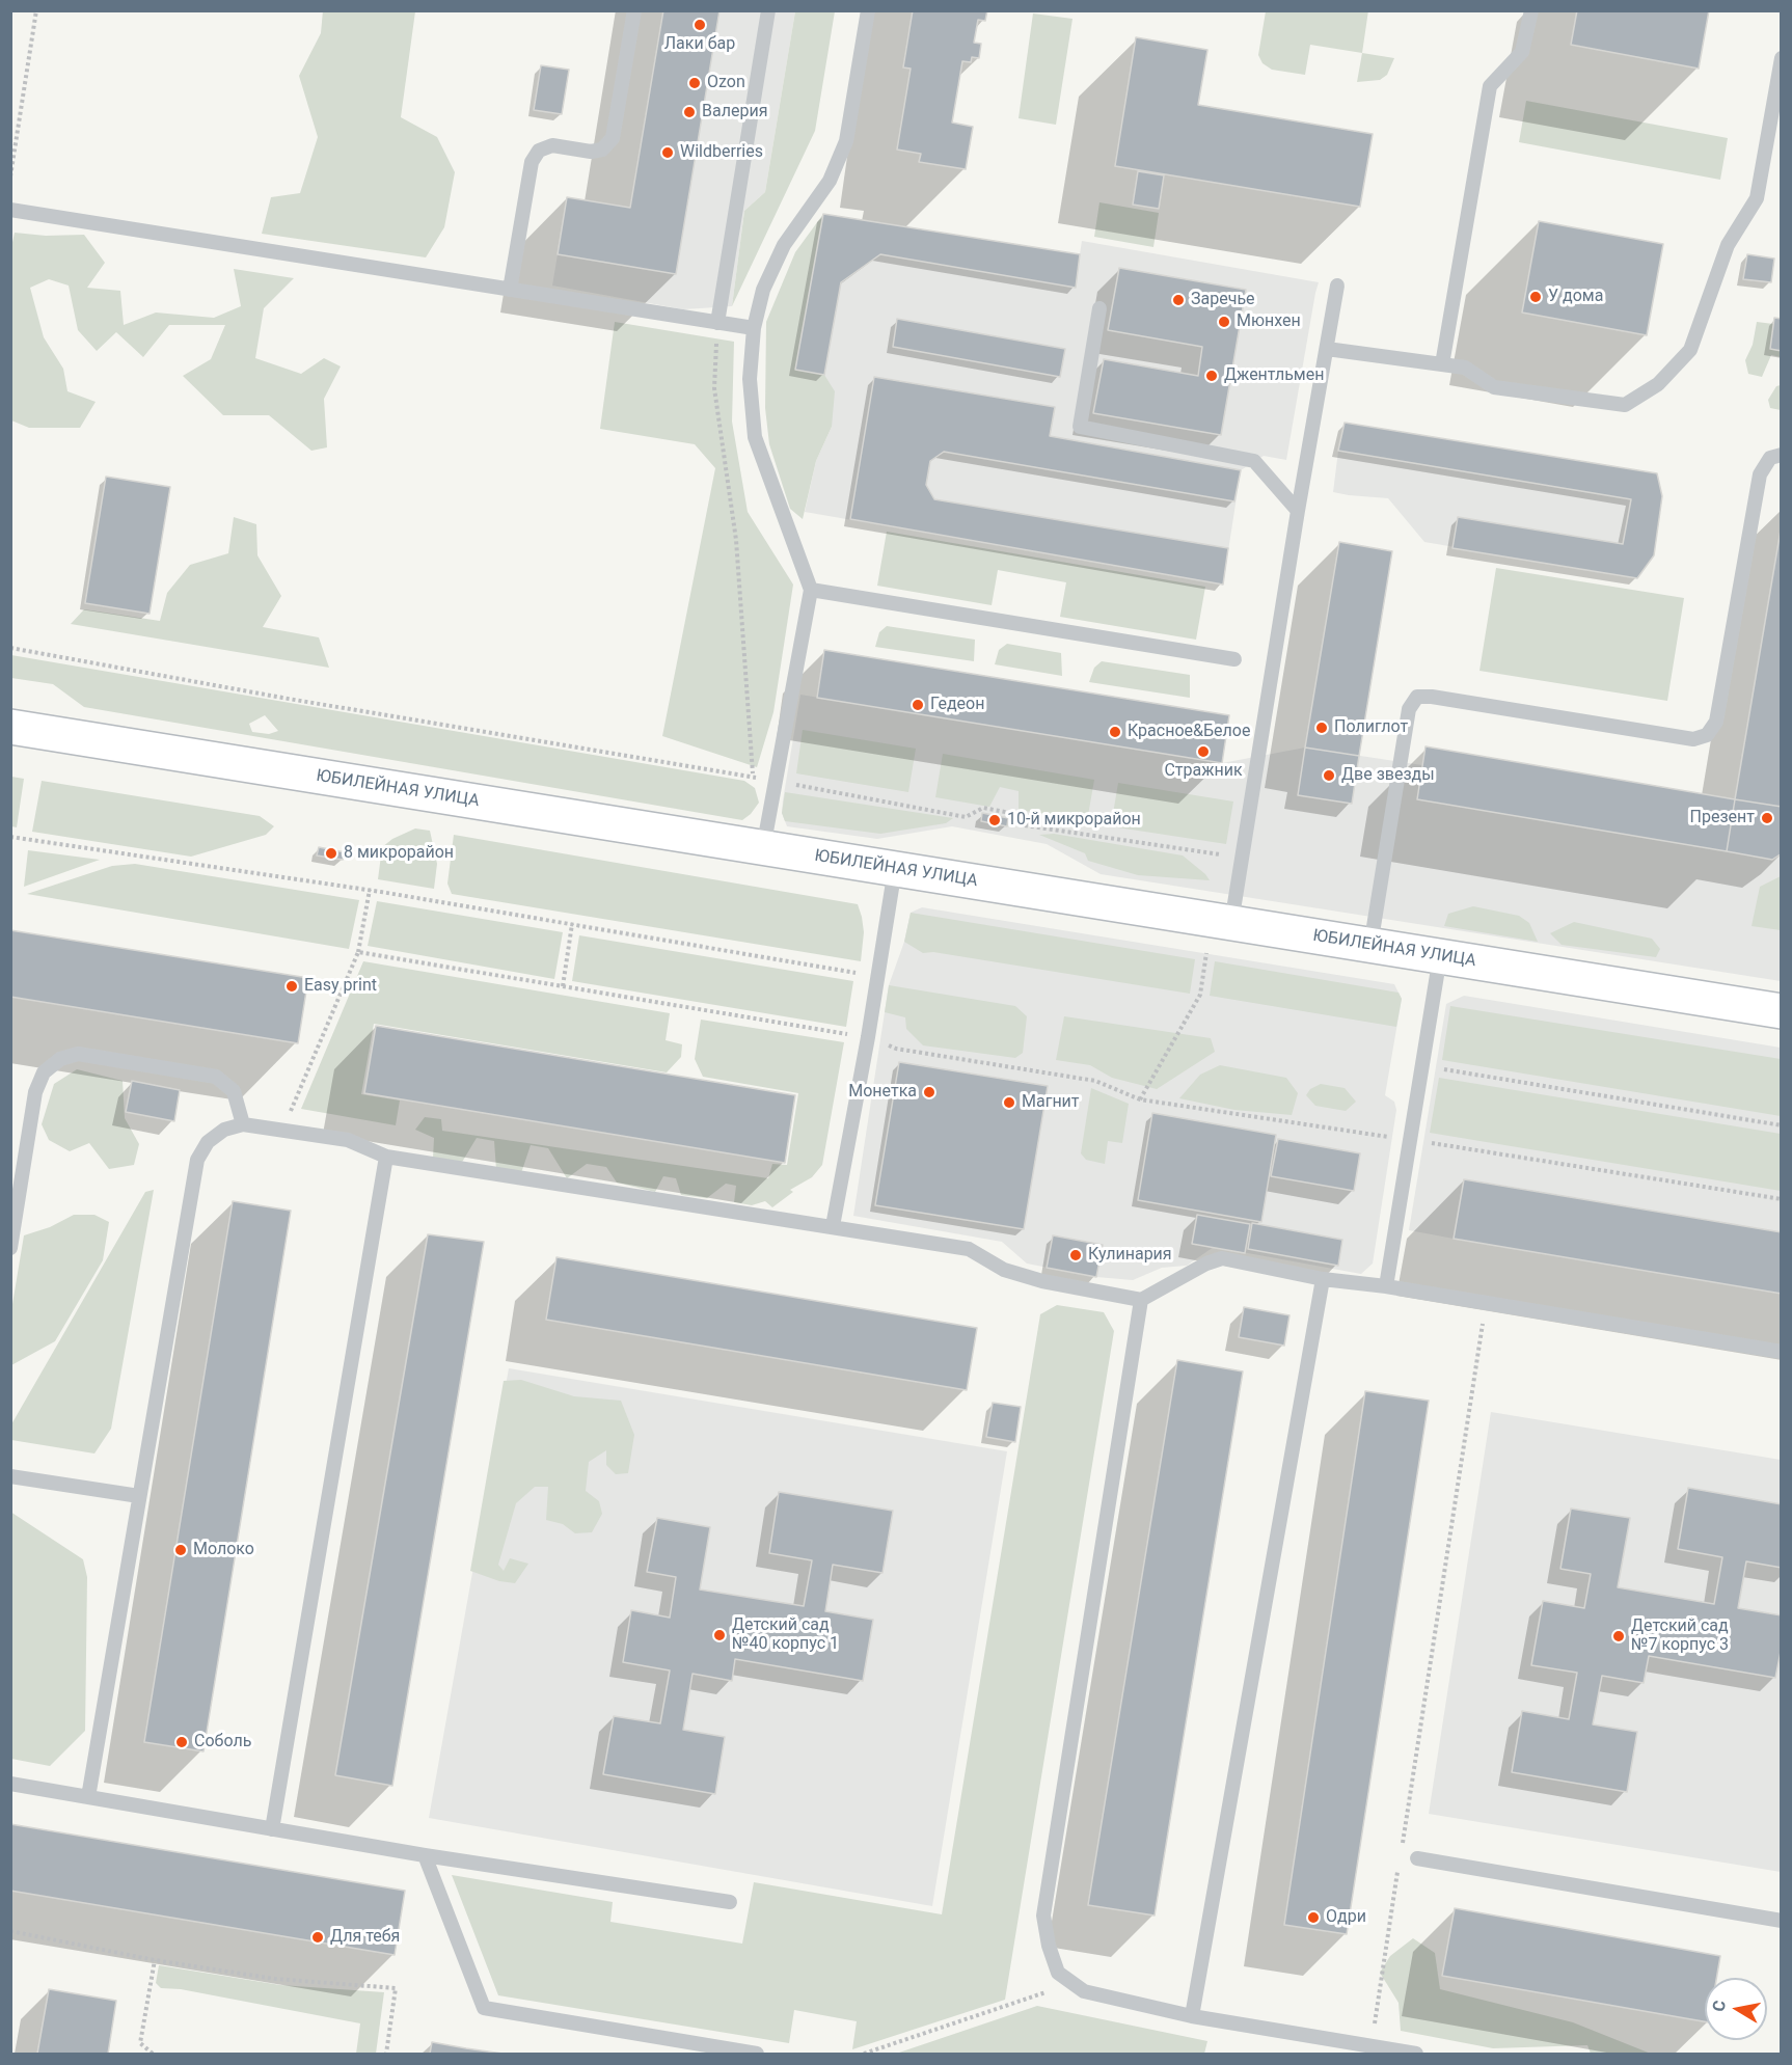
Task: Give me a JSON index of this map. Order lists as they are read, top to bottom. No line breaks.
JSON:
{"streets":{"main road":["ЮБИЛЕЙНАЯ УЛИЦА"]},"places":["Лаки бар","Ozon","Валерия","Wildberries","У дома","Заречье","Мюнхен","Джентльмен","Гедеон","Полиглот","Красное&Белое","Стражник","Две звезды","Презент","10-й микрорайон","8 микрорайон","Easy print","Монетка","Магнит","Кулинария","Молоко","Детский сад №40 корпус 1","Детский сад №7 корпус 3","Соболь","Одри","Для тебя"],"north":"left"}
